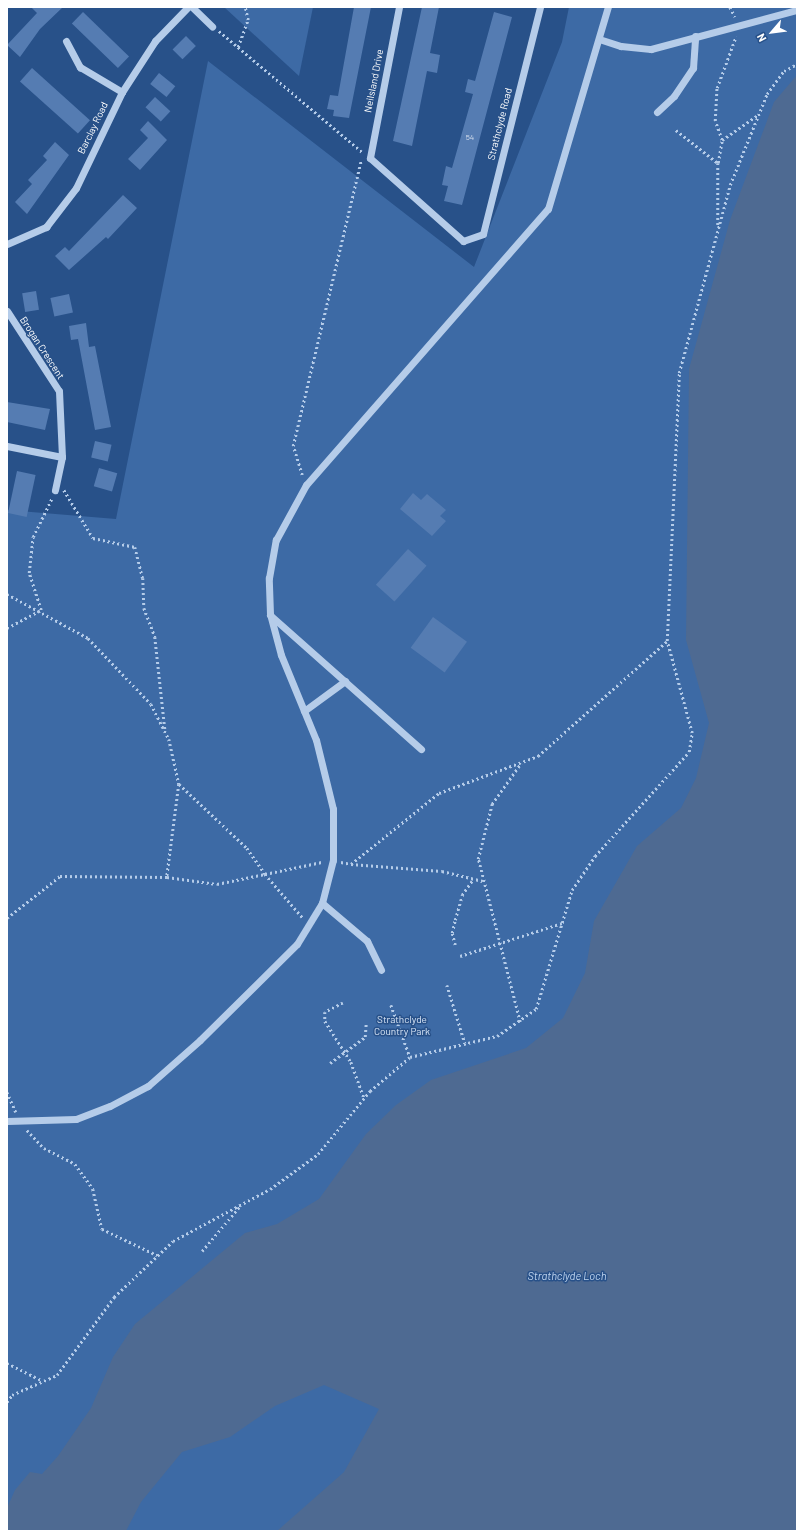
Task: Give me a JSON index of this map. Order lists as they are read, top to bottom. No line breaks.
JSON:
{"streets":{"street":["Neilsland Drive","Strathclyde Road","Barclay Road","Brogan Crescent"]},"crossings":[["Neilsland Drive","Strathclyde Road"]],"water":["Strathclyde Loch"],"parks":["Strathclyde Country Park"],"house_numbers":["54"],"north":"bottom left"}
